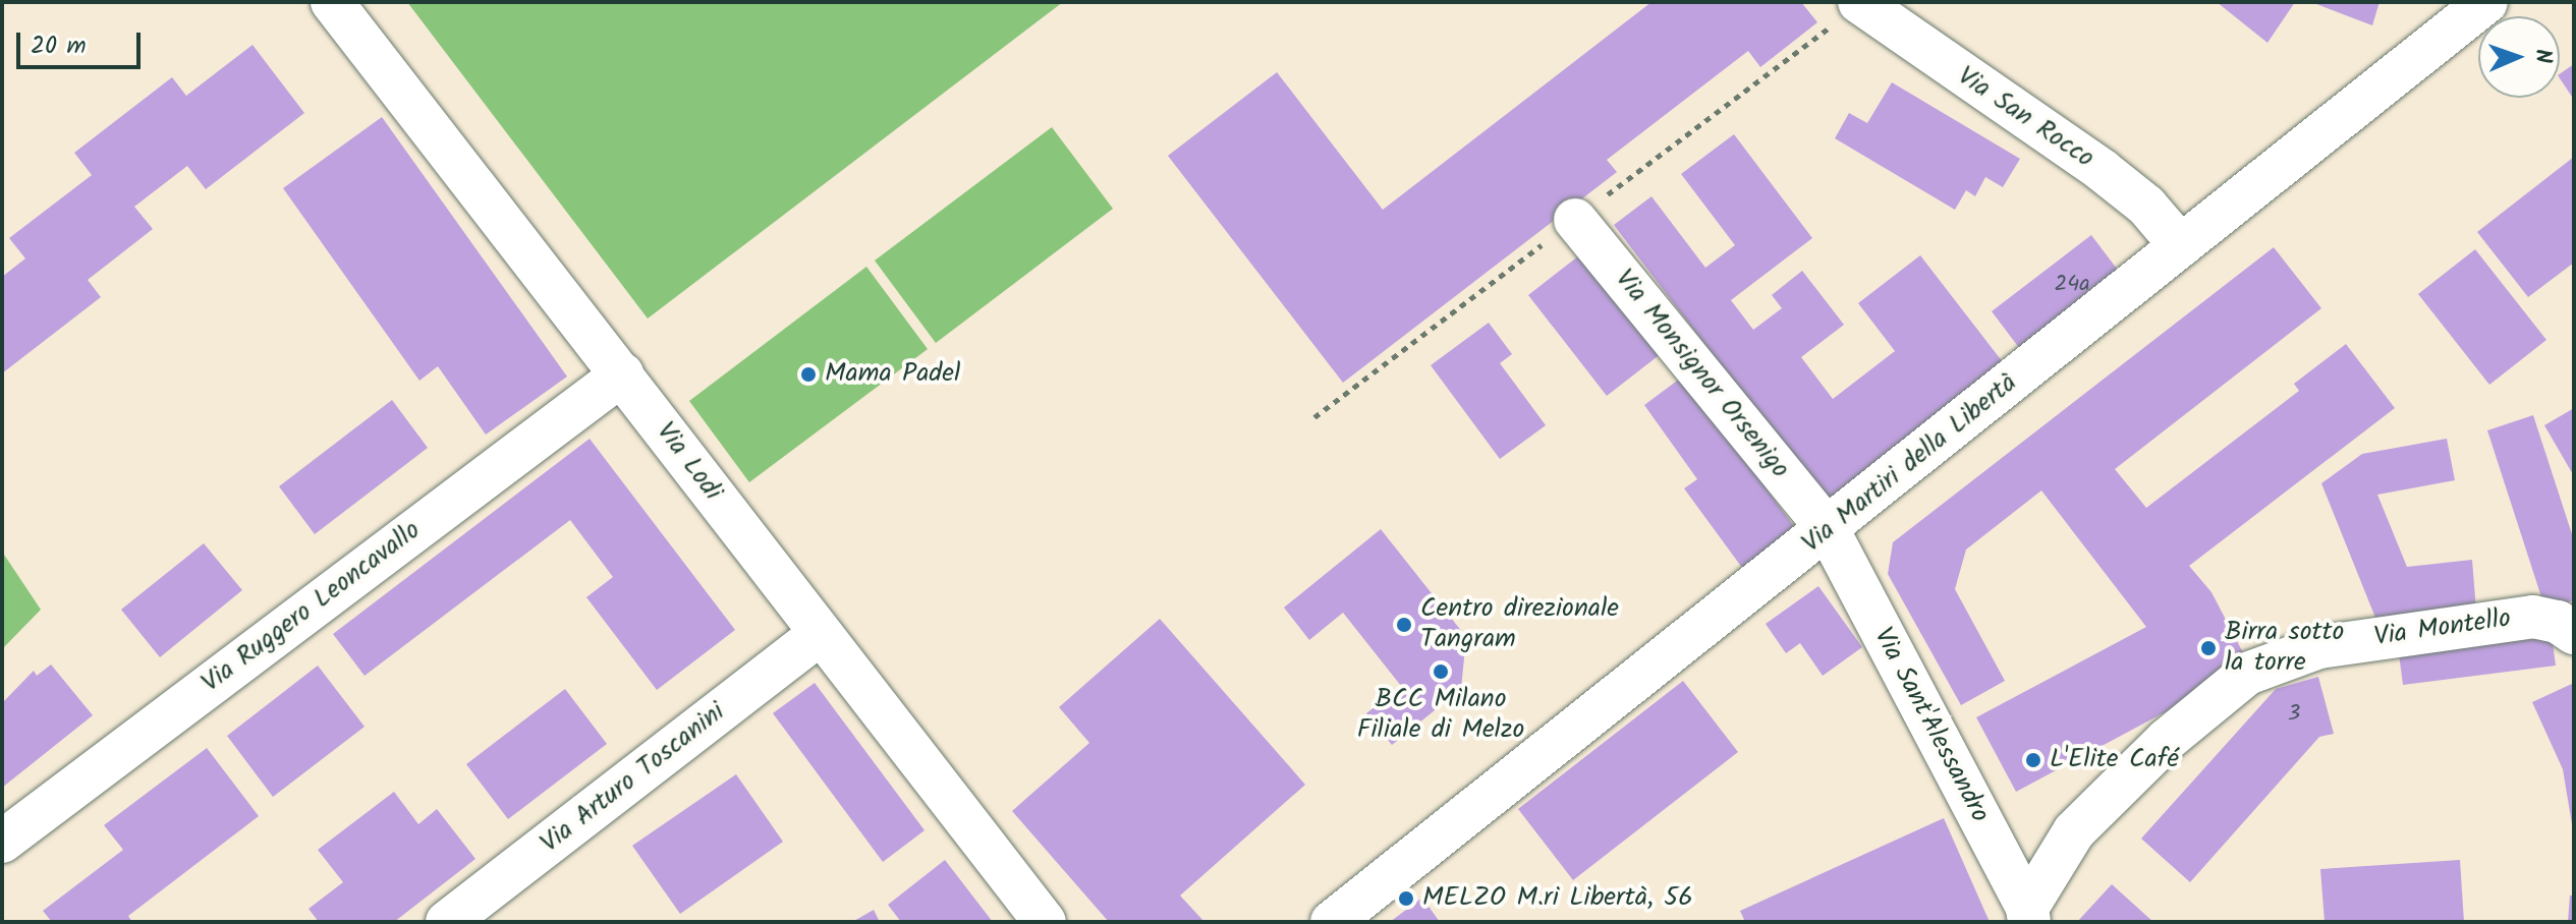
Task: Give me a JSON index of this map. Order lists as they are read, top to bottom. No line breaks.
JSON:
{"streets":{"street":["Via San Rocco","Via Monsignor Orsenigo","Via Lodi","Via Martiri della Libertà","Via Ruggero Leoncavallo","Via Montello","Via Sant'Alessandro","Via Arturo Toscanini"]},"crossings":[["Via San Rocco","Via Martiri della Libertà"],["Via Monsignor Orsenigo","Via Martiri della Libertà"],["Via Monsignor Orsenigo","Via Sant'Alessandro"],["Via Lodi","Via Ruggero Leoncavallo"],["Via Lodi","Via Arturo Toscanini"],["Via Martiri della Libertà","Via Sant'Alessandro"],["Via Montello","Via Sant'Alessandro"]],"places":["Mama Padel","Centro direzionale Tangram","Birra sotto la torre","BCC Milano Filiale di Melzo","L'Elite Café","MELZO M.ri Libertà, 56"],"house_numbers":["24a","3"],"scale_bar":"20 m","north":"right"}
